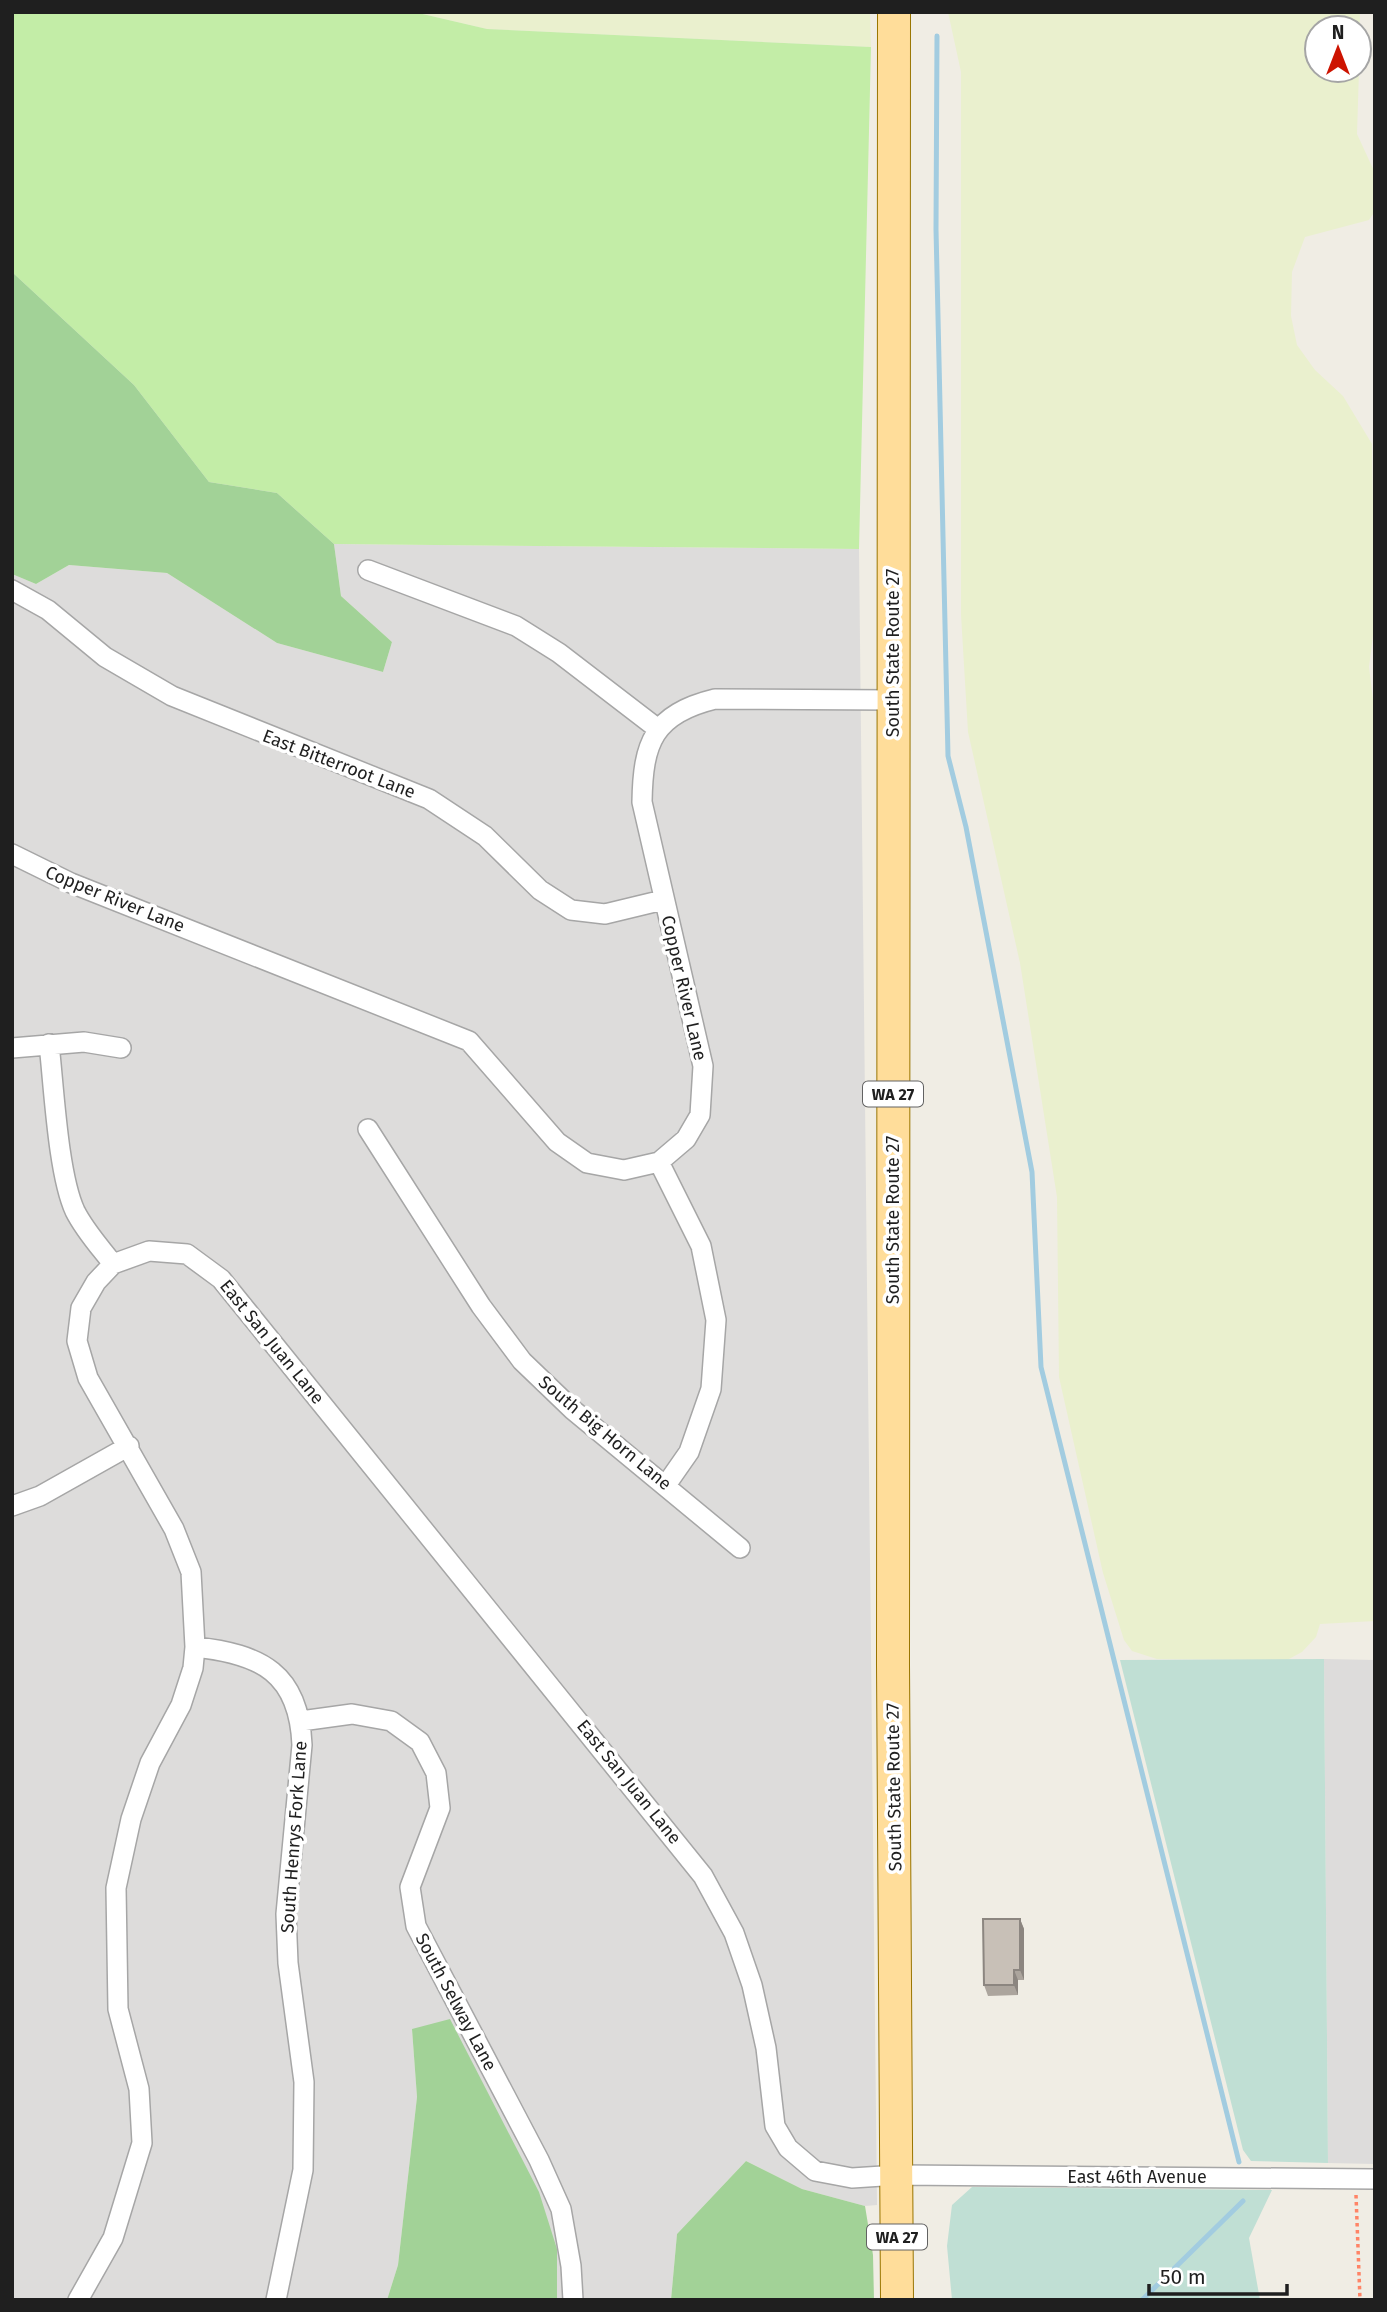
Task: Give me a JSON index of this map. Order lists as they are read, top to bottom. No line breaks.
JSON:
{"streets":{"main road":["South State Route 27","WA 27"],"street":["East Bitterroot Lane","Copper River Lane","East San Juan Lane","South Big Horn Lane","South Henrys Fork Lane","South Selway Lane","East 46th Avenue"]},"crossings":[["South State Route 27","WA 27"],["South State Route 27","East San Juan Lane"],["South State Route 27","East 46th Avenue"],["East Bitterroot Lane","Copper River Lane"],["WA 27","East San Juan Lane"],["WA 27","East 46th Avenue"],["East San Juan Lane","East 46th Avenue"],["South Henrys Fork Lane","South Selway Lane"]],"scale_bar":"50 m","north":"top"}
